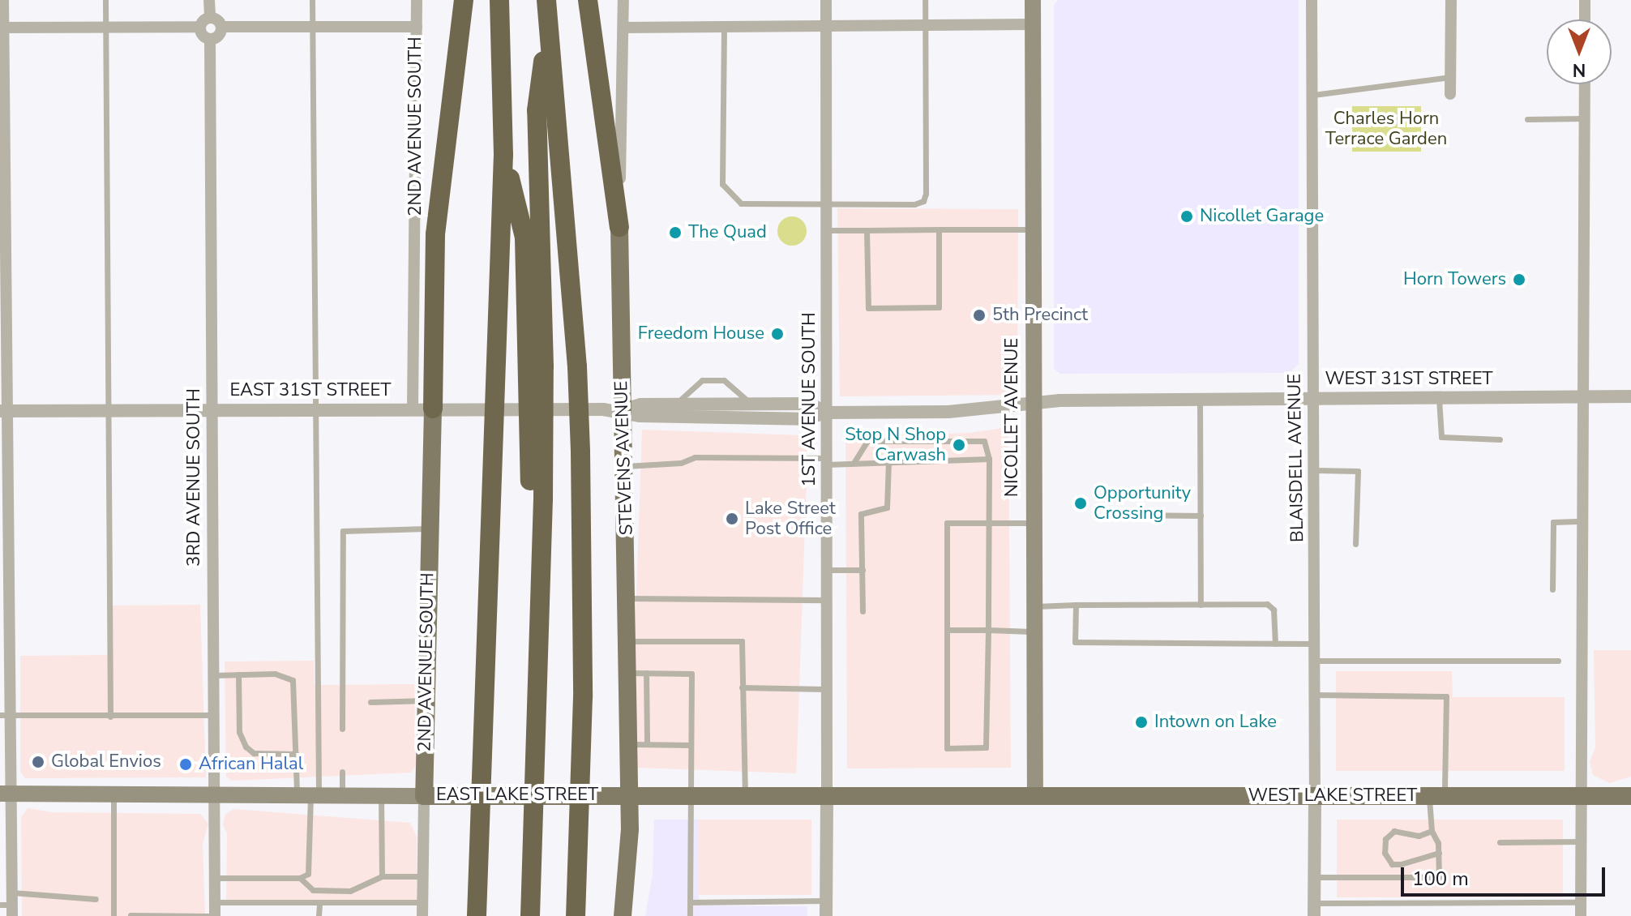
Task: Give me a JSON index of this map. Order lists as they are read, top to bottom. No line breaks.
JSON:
{"streets":{"main road":["2ND AVENUE SOUTH","NICOLLET AVENUE","STEVENS AVENUE","EAST LAKE STREET","WEST LAKE STREET"],"street":["WEST 31ST STREET","EAST 31ST STREET","1ST AVENUE SOUTH","BLAISDELL AVENUE","3RD AVENUE SOUTH"]},"crossings":[["2ND AVENUE SOUTH","EAST 31ST STREET"],["2ND AVENUE SOUTH","EAST LAKE STREET"],["WEST 31ST STREET","EAST 31ST STREET"],["WEST 31ST STREET","NICOLLET AVENUE"],["WEST 31ST STREET","BLAISDELL AVENUE"],["EAST 31ST STREET","1ST AVENUE SOUTH"],["EAST 31ST STREET","NICOLLET AVENUE"],["EAST 31ST STREET","STEVENS AVENUE"],["EAST 31ST STREET","3RD AVENUE SOUTH"],["1ST AVENUE SOUTH","EAST LAKE STREET"],["NICOLLET AVENUE","EAST LAKE STREET"],["NICOLLET AVENUE","WEST LAKE STREET"],["STEVENS AVENUE","EAST LAKE STREET"],["BLAISDELL AVENUE","WEST LAKE STREET"],["3RD AVENUE SOUTH","EAST LAKE STREET"],["EAST LAKE STREET","WEST LAKE STREET"]],"parks":["Charles Horn Terrace Garden"],"places":["Nicollet Garage","The Quad","Horn Towers","5th Precinct","Freedom House","Stop N Shop Carwash","Opportunity Crossing","Lake Street Post Office","Intown on Lake","Global Envios","African Halal"],"scale_bar":"100 m","north":"bottom"}
